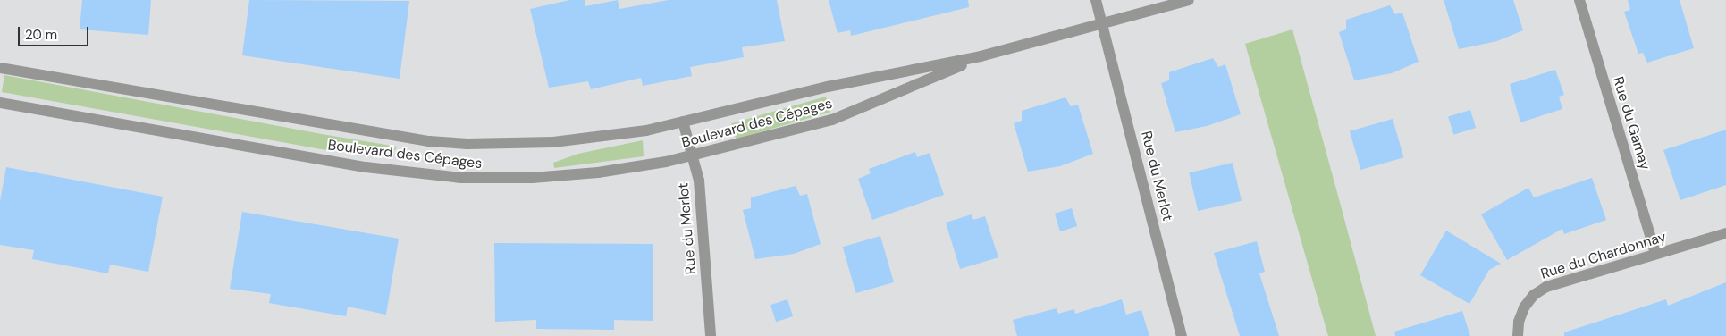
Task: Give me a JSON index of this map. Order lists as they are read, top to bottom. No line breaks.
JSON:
{"streets":{"street":["Boulevard des Cépages","Rue du Gamay","Rue du Merlot","Rue du Chardonnay"]},"crossings":[["Boulevard des Cépages","Rue du Merlot"],["Rue du Gamay","Rue du Chardonnay"]],"scale_bar":"20 m"}
